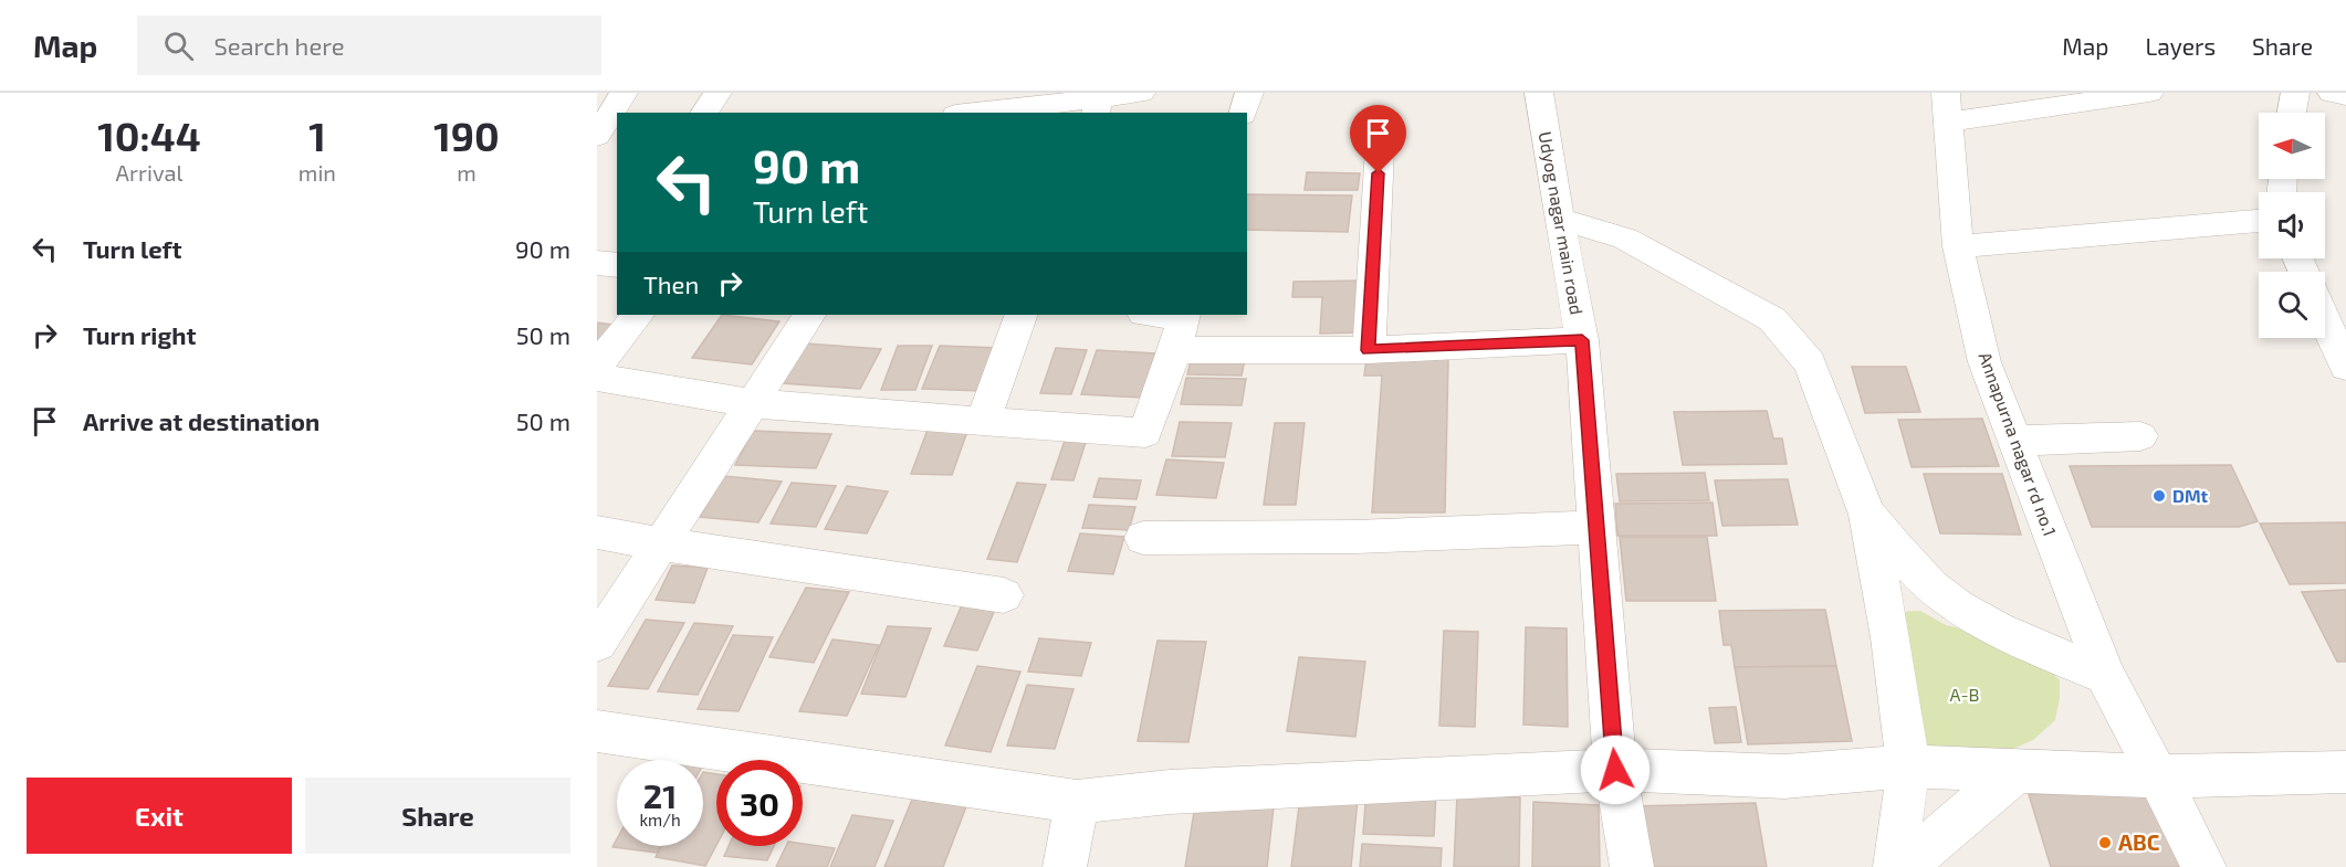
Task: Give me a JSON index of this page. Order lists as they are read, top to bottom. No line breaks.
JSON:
{"streets":{"street":["Udyog nagar main road","Annapurna nagar rd no.1"]},"parks":["A-B"],"places":["DMt","ABC"],"north":"left","page":{"header":"Map","search":"Search here","nav":["Map","Layers","Share"],"eta":["10:44","Arrival","1","min","190","m"],"turn":["90 m","Turn left"],"list":[{"name":"Turn left","value":"90 m"},{"name":"Turn right","value":"50 m"},{"name":"Arrive at destination","value":"50 m"}],"then":"Then","speed":"21 km/h","limit":"30","buttons":["Exit","Share"]}}
